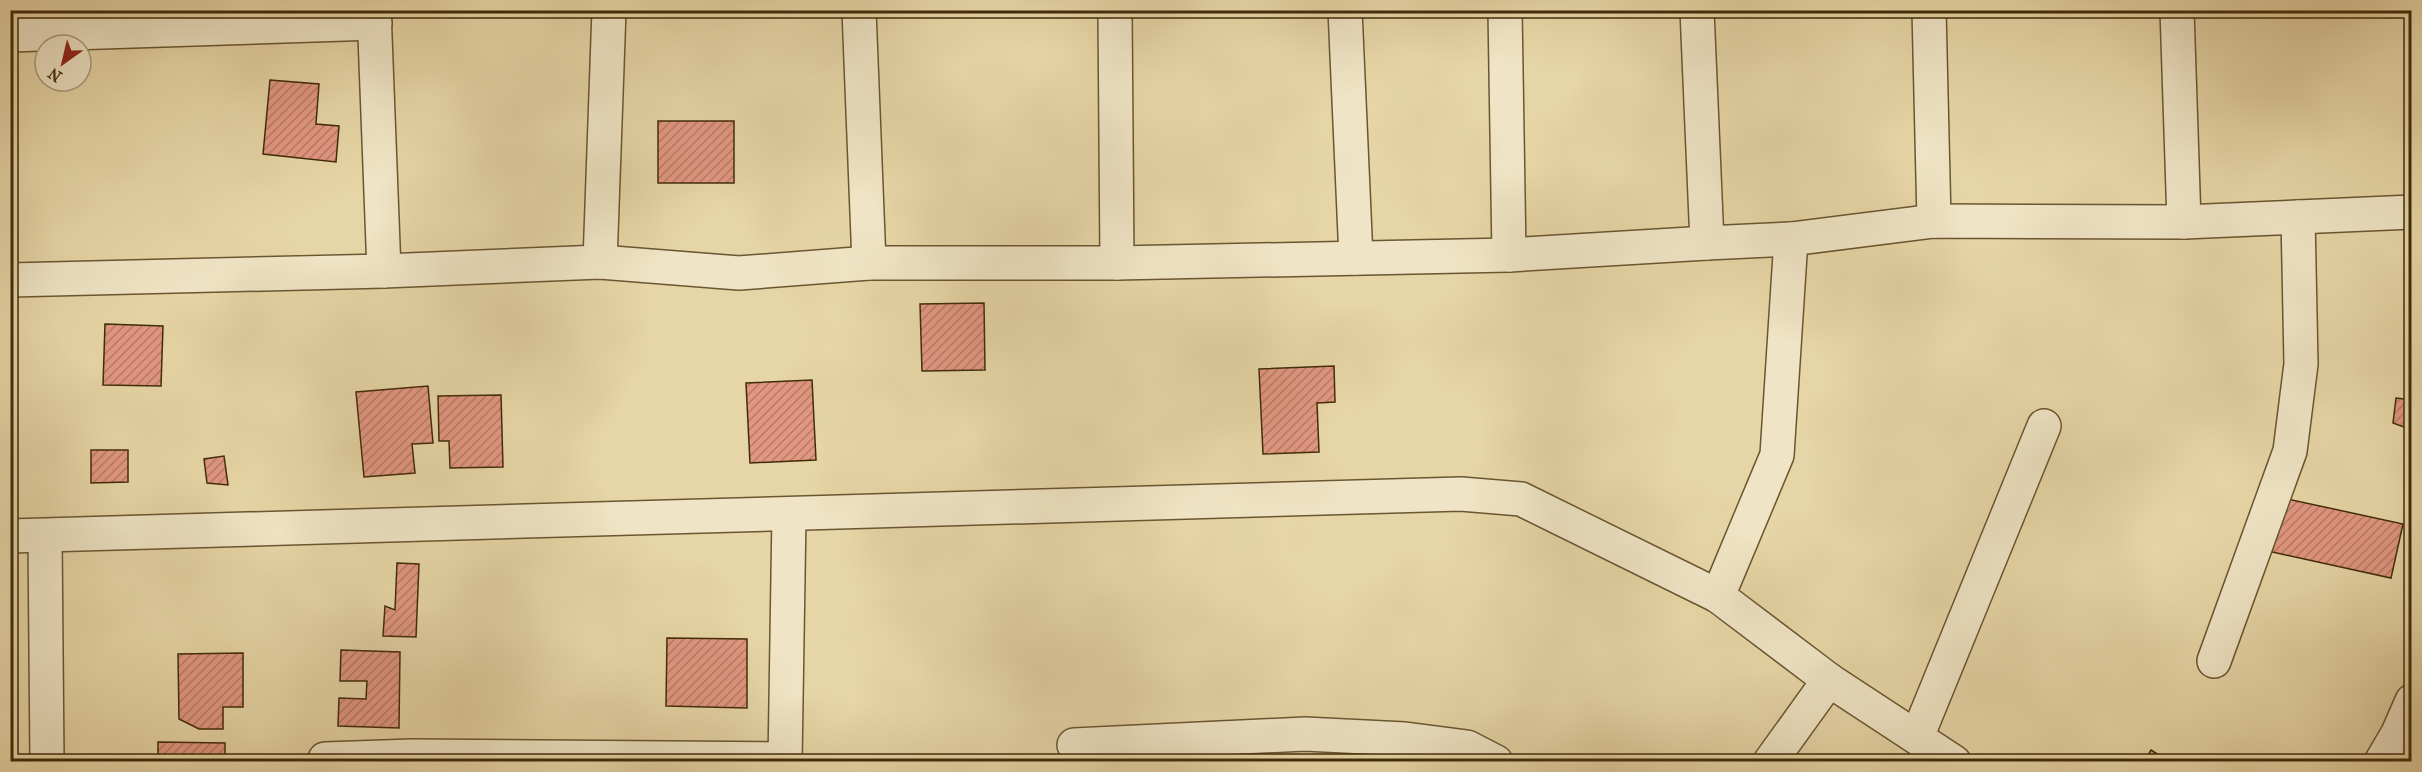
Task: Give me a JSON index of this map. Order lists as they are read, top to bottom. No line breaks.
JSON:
{"north":"bottom left"}
